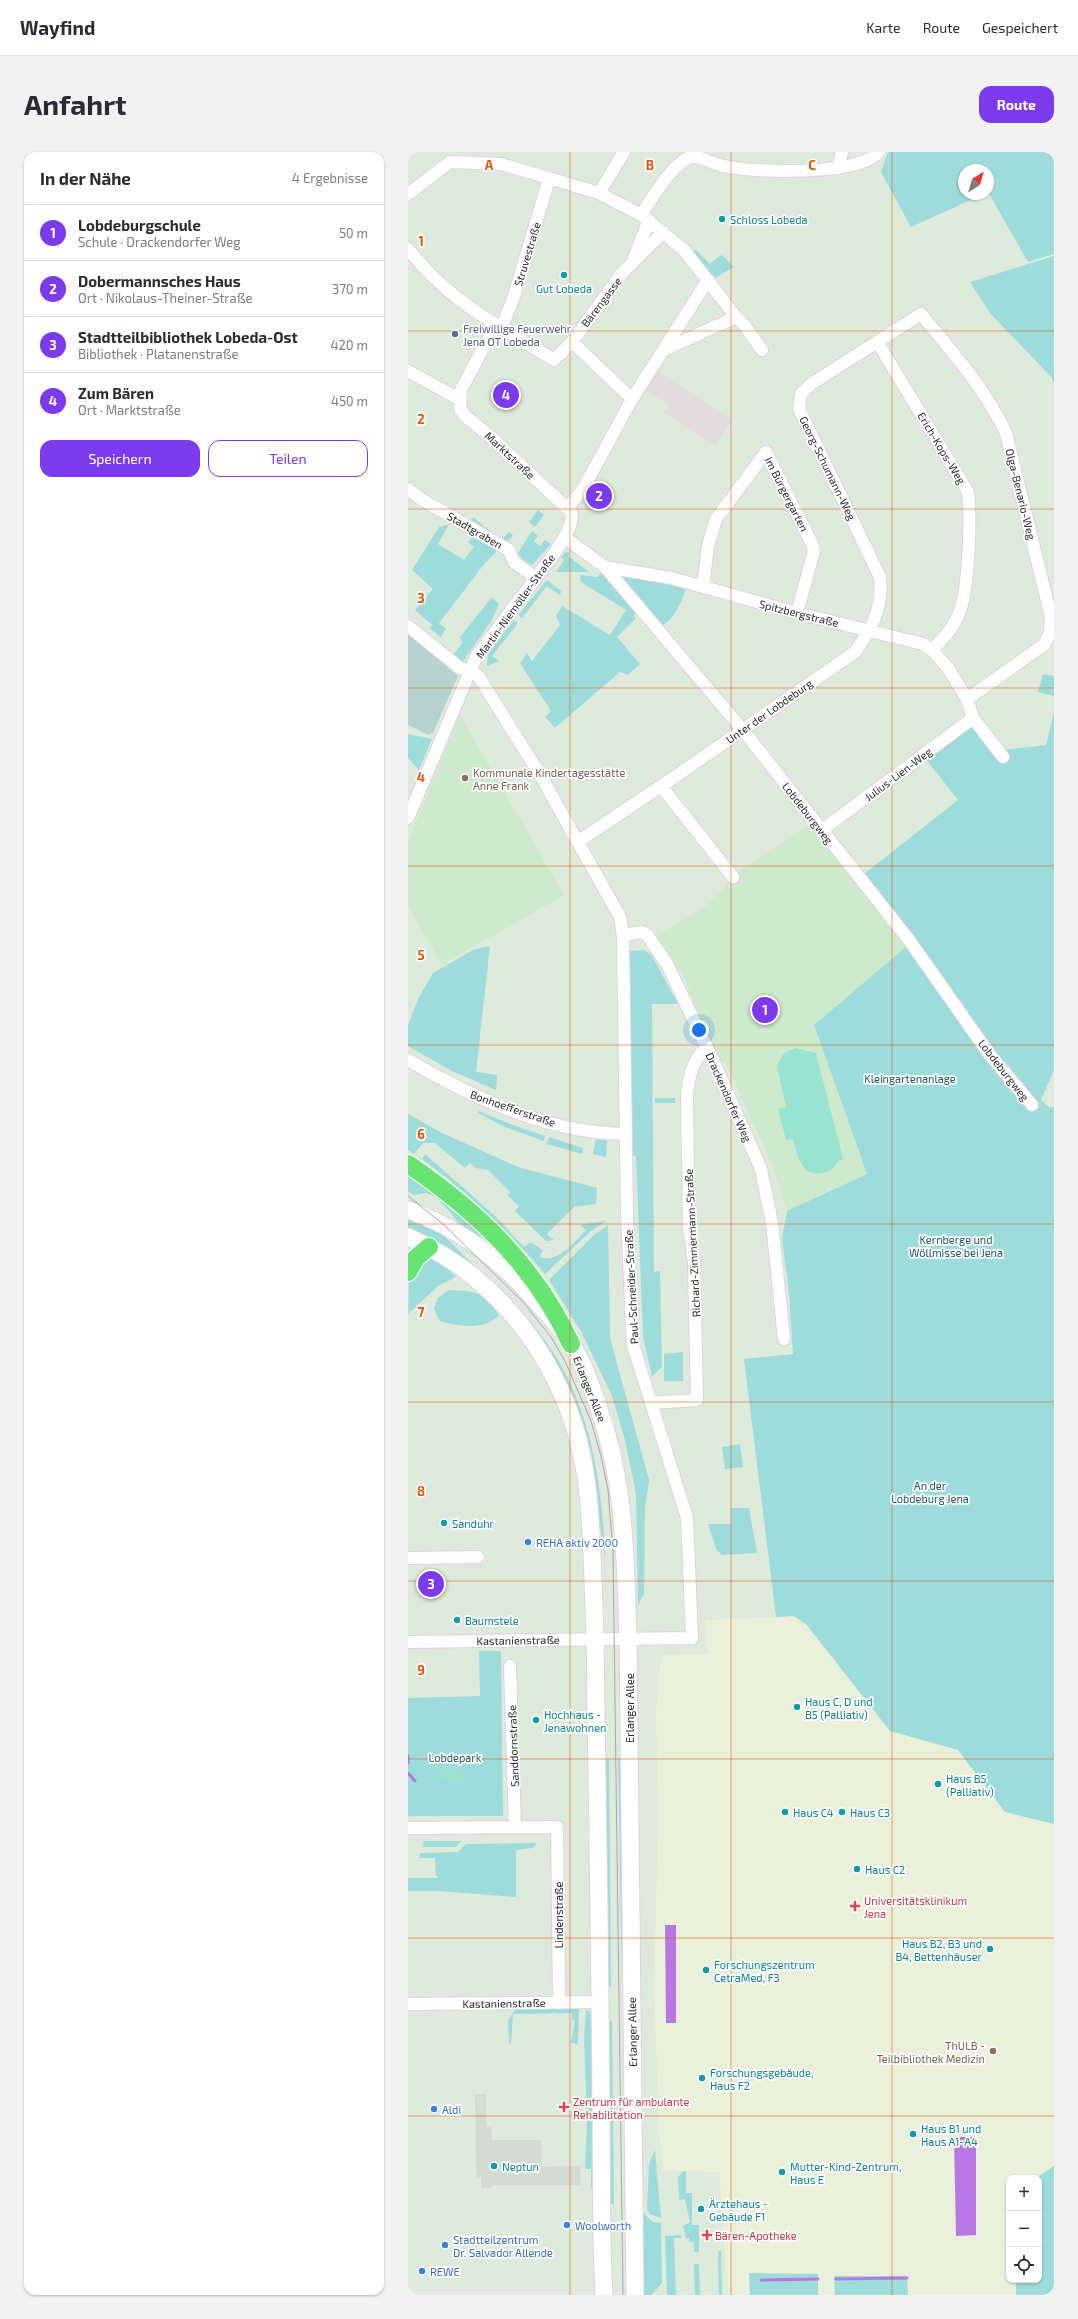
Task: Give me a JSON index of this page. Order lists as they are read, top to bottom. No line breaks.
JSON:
{"streets":{"main road":["Erlanger Allee"],"street":["Struvestraße","Bärengasse","Erich-Kops-Weg","Marktstraße","Georg-Schumann-Weg","Im Bürgergarten","Olga-Benario-Weg","Stadtgraben","Martin-Niemöller-Straße","Spitzbergstraße","Unter der Lobdeburg","Julius-Lien-Weg","Lobdeburgweg","Drackendorfer Weg","Bonhoefferstraße","Richard-Zimmermann-Straße","Paul-Schneider-Straße","Kastanienstraße","Sanddornstraße","Lindenstraße"]},"crossings":[["Struvestraße","Bärengasse"],["Struvestraße","Marktstraße"],["Erich-Kops-Weg","Georg-Schumann-Weg"],["Erich-Kops-Weg","Spitzbergstraße"],["Marktstraße","Martin-Niemöller-Straße"],["Georg-Schumann-Weg","Olga-Benario-Weg"],["Georg-Schumann-Weg","Spitzbergstraße"],["Georg-Schumann-Weg","Unter der Lobdeburg"],["Im Bürgergarten","Spitzbergstraße"],["Olga-Benario-Weg","Spitzbergstraße"],["Stadtgraben","Martin-Niemöller-Straße"],["Martin-Niemöller-Straße","Lobdeburgweg"],["Spitzbergstraße","Unter der Lobdeburg"],["Spitzbergstraße","Julius-Lien-Weg"],["Spitzbergstraße","Lobdeburgweg"],["Unter der Lobdeburg","Lobdeburgweg"],["Julius-Lien-Weg","Lobdeburgweg"],["Drackendorfer Weg","Richard-Zimmermann-Straße"],["Drackendorfer Weg","Paul-Schneider-Straße"],["Bonhoefferstraße","Paul-Schneider-Straße"],["Richard-Zimmermann-Straße","Paul-Schneider-Straße"],["Paul-Schneider-Straße","Erlanger Allee"],["Paul-Schneider-Straße","Kastanienstraße"],["Erlanger Allee","Kastanienstraße"],["Kastanienstraße","Lindenstraße"],["Sanddornstraße","Lindenstraße"]],"parks":["Kleingartenanlage","Kernberge und Wöllmisse bei Jena","An der Lobdeburg Jena","Lobdepark"],"places":{"other":["Schloss Lobeda","Gut Lobeda","Freiwillige Feuerwehr Jena OT Lobeda","Kommunale Kindertagesstätte Anne Frank","Sanduhr","REHA aktiv 2000","Baumstele","Haus C, D und B5 (Palliativ)","Hochhaus - Jenawohnen","Haus B5 (Palliativ)","Haus C4","Haus C3","Haus C2","Haus B2, B3 und B4, Bettenhäuser","Forschungszentrum CetraMed, F3","ThULB - Teilbibliothek Medizin","Forschungsgebäude, Haus F2","Aldi","Haus B1 und Haus A1-A4","Neptun","Mutter-Kind-Zentrum, Haus E","Ärztehaus - Gebäude F1","Woolworth","Stadtteilzentrum Dr. Salvador Allende","REWE"],"health":["Universitätsklinikum Jena","Zentrum für ambulante Rehabilitation","Bären-Apotheke"]},"north":"top right","page":{"header":"Wayfind","nav":["Karte","Route","Gespeichert"],"buttons":["Route",["Speichern","Teilen"]],"title":"Anfahrt","heading":["In der Nähe","4 Ergebnisse"],"list":[{"mark":"1","name":"Lobdeburgschule","note":"Schule · Drackendorfer Weg","value":"50 m"},{"mark":"2","name":"Dobermannsches Haus","note":"Ort · Nikolaus-Theiner-Straße","value":"370 m"},{"mark":"3","name":"Stadtteilbibliothek Lobeda-Ost","note":"Bibliothek · Platanenstraße","value":"420 m"},{"mark":"4","name":"Zum Bären","note":"Ort · Marktstraße","value":"450 m"}],"pins":["4","2","1","3"],"map_buttons":["+","−"]},"grid":{"columns":["A","B","C"],"rows":["1","2","3","4","5","6","7","8","9"]}}
